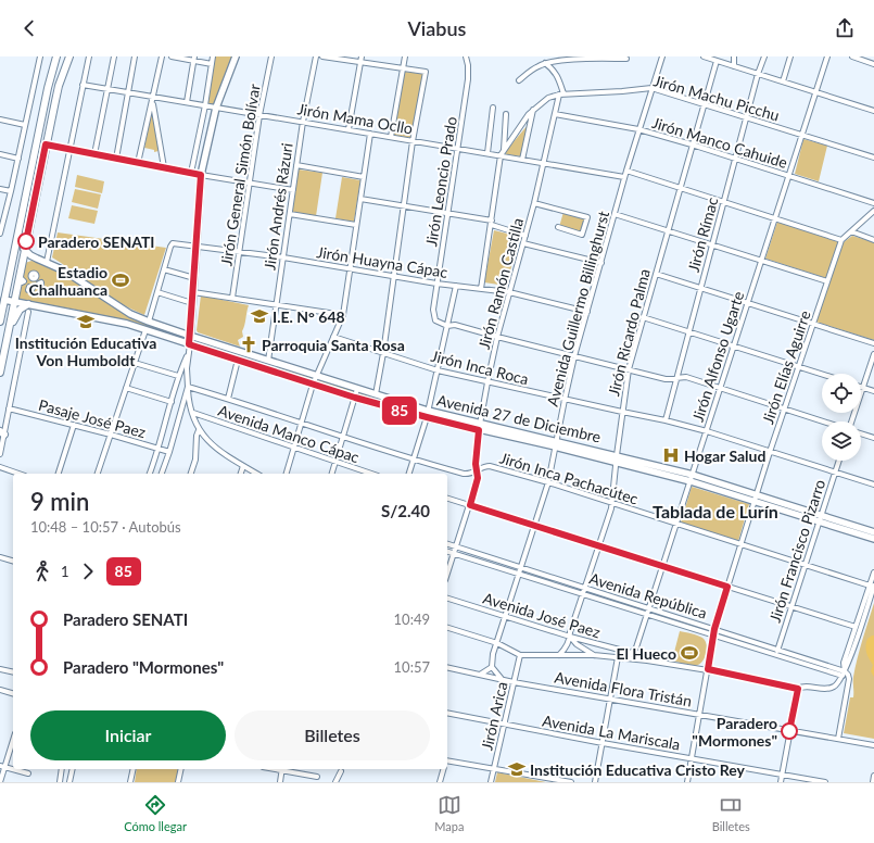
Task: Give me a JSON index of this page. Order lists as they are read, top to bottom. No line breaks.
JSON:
{"streets":{"street":["Jirón Machu Picchu","Jirón Mama Ocllo","Jirón Manco Cahuide","Jirón General Simón Bolívar","Jirón Leoncio Prado","Jirón Andrés Rázuri","Jirón Rímac","Jirón Huayna Cápac","Jirón Ramón Castilla","Avenida Guillermo Billinghurst","Jirón Ricardo Palma","Jirón Alfonso Ugarte","Jirón Inca Roca","Jirón Elías Aguirre","Pasaje José Paez","Avenida 27 de Diciembre","Avenida Manco Cápac","Jirón Inca Pachacútec","Jirón Francisco Pizarro","Avenida República","Avenida José Paez","Avenida Flora Tristán","Jirón Arica","Avenida La Mariscala"]},"crossings":[["Jirón Machu Picchu","Jirón Mama Ocllo"],["Jirón Machu Picchu","Jirón Rímac"],["Jirón Machu Picchu","Jirón Ramón Castilla"],["Jirón Machu Picchu","Avenida Guillermo Billinghurst"],["Jirón Machu Picchu","Jirón Ricardo Palma"],["Jirón Machu Picchu","Jirón Alfonso Ugarte"],["Jirón Mama Ocllo","Jirón General Simón Bolívar"],["Jirón Mama Ocllo","Jirón Leoncio Prado"],["Jirón Mama Ocllo","Jirón Andrés Rázuri"],["Jirón Mama Ocllo","Jirón Ramón Castilla"],["Jirón Mama Ocllo","Avenida Guillermo Billinghurst"],["Jirón Manco Cahuide","Jirón Rímac"],["Jirón Manco Cahuide","Jirón Ramón Castilla"],["Jirón Manco Cahuide","Avenida Guillermo Billinghurst"],["Jirón Manco Cahuide","Jirón Ricardo Palma"],["Jirón Manco Cahuide","Jirón Alfonso Ugarte"],["Jirón General Simón Bolívar","Jirón Huayna Cápac"],["Jirón Leoncio Prado","Jirón Huayna Cápac"],["Jirón Andrés Rázuri","Jirón Huayna Cápac"],["Jirón Andrés Rázuri","Avenida 27 de Diciembre"],["Jirón Rímac","Jirón Inca Roca"],["Jirón Huayna Cápac","Jirón Ramón Castilla"],["Jirón Huayna Cápac","Avenida Guillermo Billinghurst"],["Jirón Ramón Castilla","Jirón Inca Roca"],["Jirón Ramón Castilla","Avenida 27 de Diciembre"],["Jirón Ramón Castilla","Jirón Inca Pachacútec"],["Jirón Ramón Castilla","Avenida República"],["Avenida Guillermo Billinghurst","Jirón Inca Roca"],["Avenida Guillermo Billinghurst","Avenida 27 de Diciembre"],["Avenida Guillermo Billinghurst","Jirón Inca Pachacútec"],["Avenida Guillermo Billinghurst","Avenida República"],["Avenida Guillermo Billinghurst","Avenida José Paez"],["Jirón Ricardo Palma","Jirón Inca Roca"],["Jirón Ricardo Palma","Avenida 27 de Diciembre"],["Jirón Ricardo Palma","Jirón Inca Pachacútec"],["Jirón Ricardo Palma","Avenida República"],["Jirón Ricardo Palma","Avenida José Paez"],["Jirón Alfonso Ugarte","Jirón Inca Roca"],["Jirón Alfonso Ugarte","Avenida 27 de Diciembre"],["Jirón Alfonso Ugarte","Jirón Inca Pachacútec"],["Jirón Alfonso Ugarte","Avenida República"],["Jirón Alfonso Ugarte","Avenida José Paez"],["Jirón Inca Roca","Jirón Elías Aguirre"],["Jirón Inca Roca","Jirón Francisco Pizarro"],["Jirón Elías Aguirre","Avenida 27 de Diciembre"],["Jirón Elías Aguirre","Jirón Inca Pachacútec"],["Jirón Elías Aguirre","Avenida República"],["Jirón Elías Aguirre","Avenida Flora Tristán"],["Jirón Elías Aguirre","Avenida La Mariscala"],["Avenida 27 de Diciembre","Jirón Francisco Pizarro"],["Jirón Inca Pachacútec","Jirón Francisco Pizarro"],["Jirón Francisco Pizarro","Avenida República"],["Avenida Flora Tristán","Jirón Arica"],["Jirón Arica","Avenida La Mariscala"]],"districts":["Tablada de Lurín"],"places":{"other":["Paradero SENATI","Paradero \"Mormones\""],"sports":["Estadio Chalhuanca","El Hueco"],"school or university":["I.E. N° 648","Institución Educativa Von Humboldt","Institución Educativa Cristo Rey"],"church":["Parroquia Santa Rosa"],"hospital":["Hogar Salud"]},"lines":["bus line 85"],"page":{"header":"Viabus","on_map":"85","heading":["9 min","10:48 – 10:57 · Autobús","S/2.40"],"legs":["1","85"],"list":[{"name":"Paradero SENATI","value":"10:49"},{"name":"Paradero \"Mormones\"","value":"10:57"}],"buttons":["Iniciar","Billetes"],"tabs":["Cómo llegar","Mapa","Billetes"]}}
